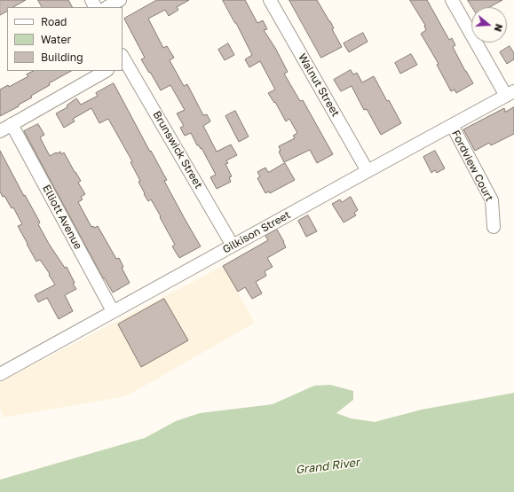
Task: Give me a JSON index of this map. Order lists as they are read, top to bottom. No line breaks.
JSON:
{"streets":{"street":["Walnut Street","Brunswick Street","Fordview Court","Elliott Avenue","Gilkison Street"]},"crossings":[["Walnut Street","Gilkison Street"],["Brunswick Street","Gilkison Street"],["Fordview Court","Gilkison Street"],["Elliott Avenue","Gilkison Street"]],"water":["Grand River"],"legend":["Road","Water","Building"],"north":"right"}
